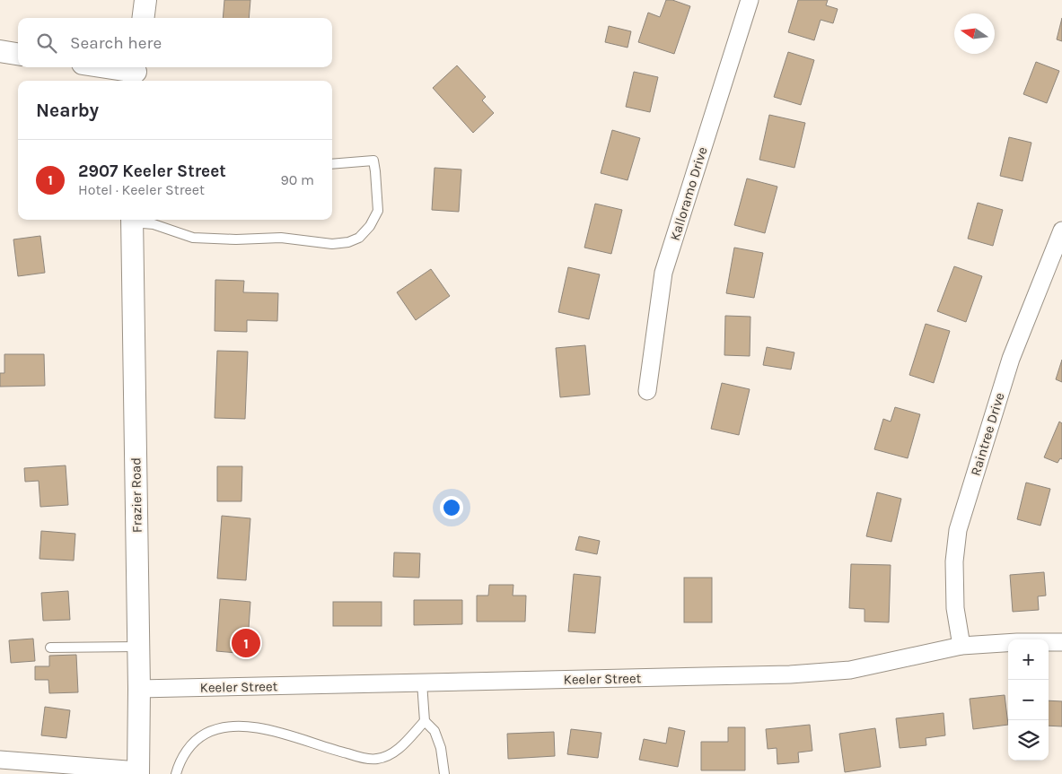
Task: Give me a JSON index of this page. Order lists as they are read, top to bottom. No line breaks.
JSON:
{"streets":{"street":["Kalloramo Drive","Raintree Drive","Frazier Road","Keeler Street"]},"crossings":[["Raintree Drive","Keeler Street"],["Frazier Road","Keeler Street"]],"north":"left","page":{"search":"Search here","heading":"Nearby","list":[{"mark":"1","name":"2907 Keeler Street","note":"Hotel · Keeler Street","value":"90 m"}],"pins":"1","map_buttons":["+","−"]}}
